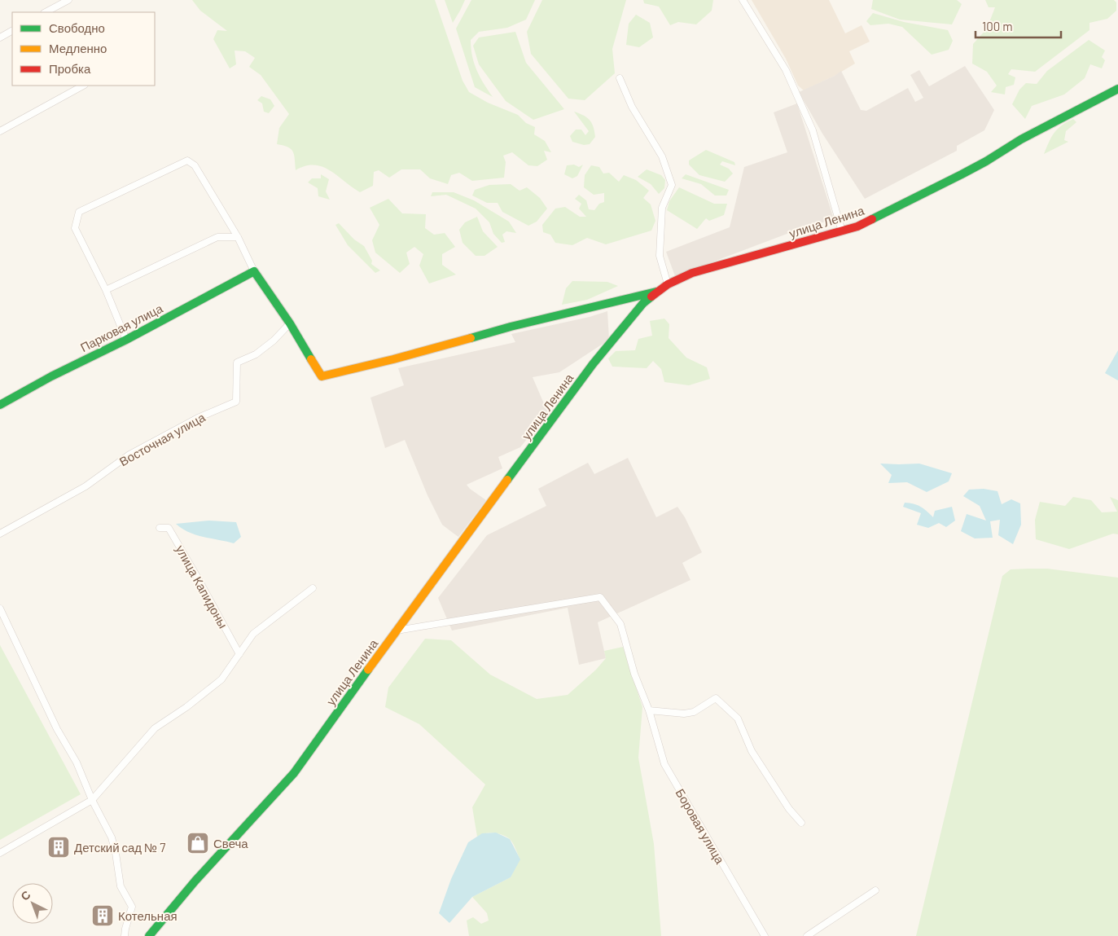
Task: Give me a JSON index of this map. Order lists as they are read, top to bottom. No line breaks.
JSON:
{"streets":{"street":["улица Ленина","Парковая улица","Восточная улица","улица Капидоны","Боровая улица"]},"crossings":[["улица Ленина","Боровая улица"]],"places":{"shop":["Свеча"],"building":["Детский сад № 7","Котельная"]},"legend":["Свободно","Медленно","Пробка"],"scale_bar":"100 m","north":"top left"}
